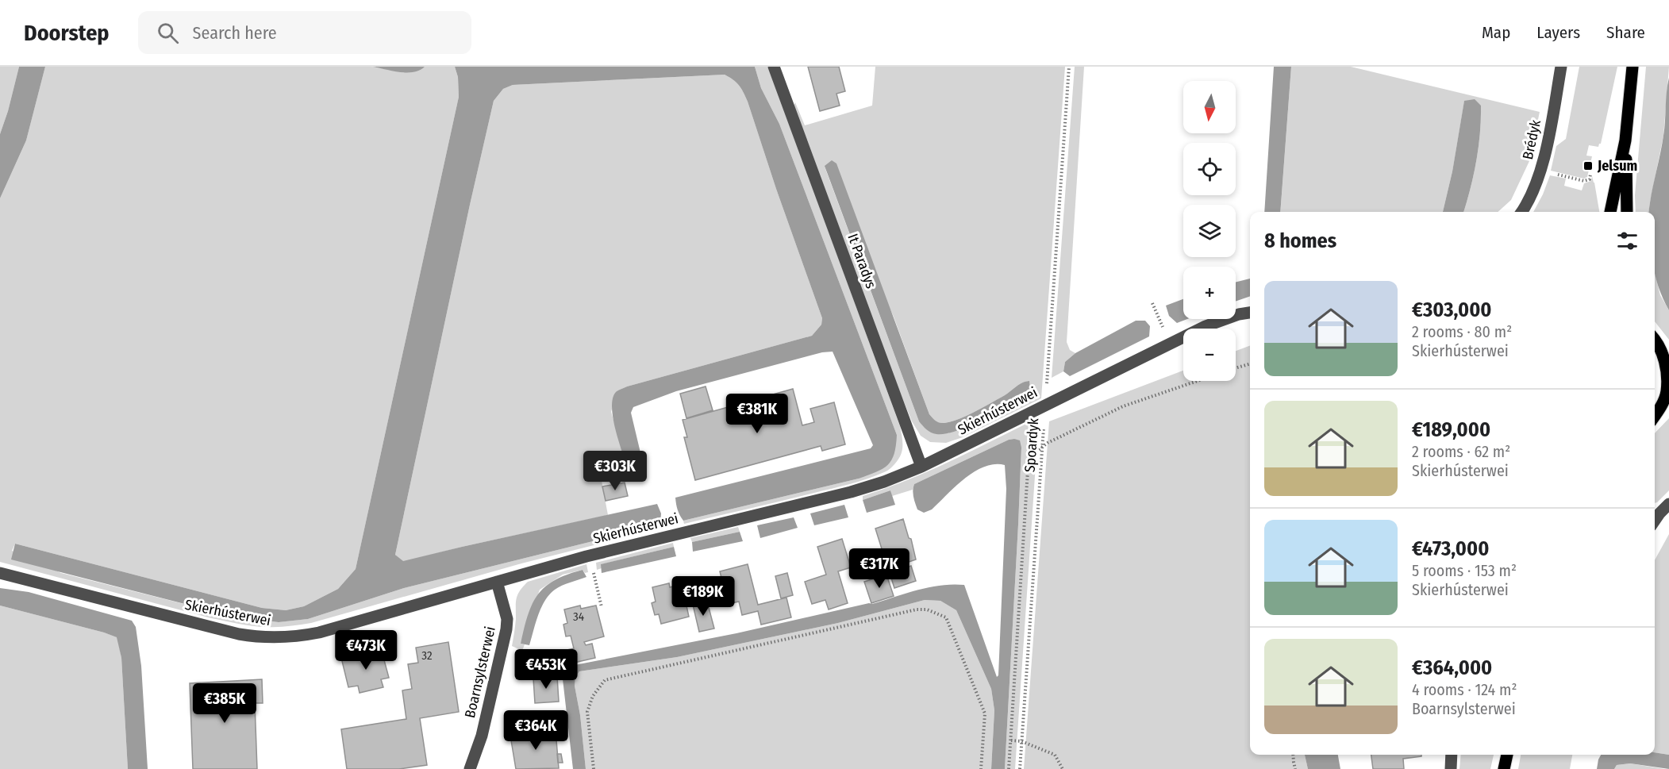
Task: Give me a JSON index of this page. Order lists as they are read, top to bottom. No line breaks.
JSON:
{"streets":{"street":["Brédyk","It Paradys","Skierhústerwei","Boarnsylsterwei"],"path":["Spoardyk"]},"crossings":[["It Paradys","Skierhústerwei"],["Skierhústerwei","Spoardyk"],["Skierhústerwei","Boarnsylsterwei"]],"places":{"transit":["Jelsum"]},"house_numbers":["34","32"],"north":"bottom","page":{"header":"Doorstep","search":"Search here","nav":["Map","Layers","Share"],"map_buttons":["+","−"],"heading":"8 homes","list":[{"name":"€303,000","note":"2 rooms · 80 m² · Skierhústerwei"},{"name":"€189,000","note":"2 rooms · 62 m² · Skierhústerwei"},{"name":"€473,000","note":"5 rooms · 153 m² · Skierhústerwei"},{"name":"€364,000","note":"4 rooms · 124 m² · Boarnsylsterwei"}],"price":["€381K","€303K","€317K","€189K","€473K","€453K","€385K","€364K"]}}
